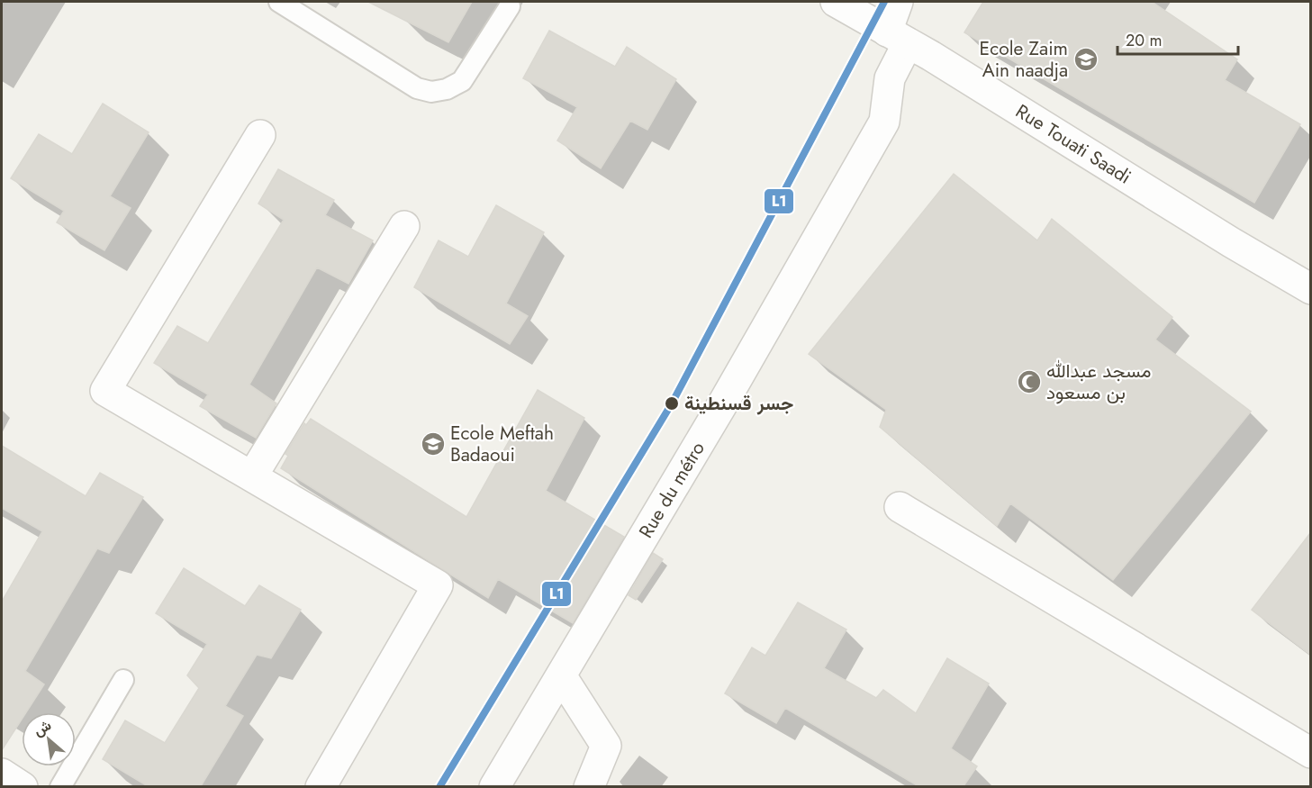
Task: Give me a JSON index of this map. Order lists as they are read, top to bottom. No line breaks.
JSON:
{"streets":{"street":["Rue Touati Saadi","Rue du métro"]},"crossings":[["Rue Touati Saadi","Rue du métro"]],"places":{"school or university":["Ecole Zaim Ain naadja","Ecole Meftah Badaoui"],"mosque":["مسجد عبدالله بن مسعود"],"other":["جسر قسنطينة"]},"lines":["transit line L1"],"scale_bar":"20 m","north":"top left"}
